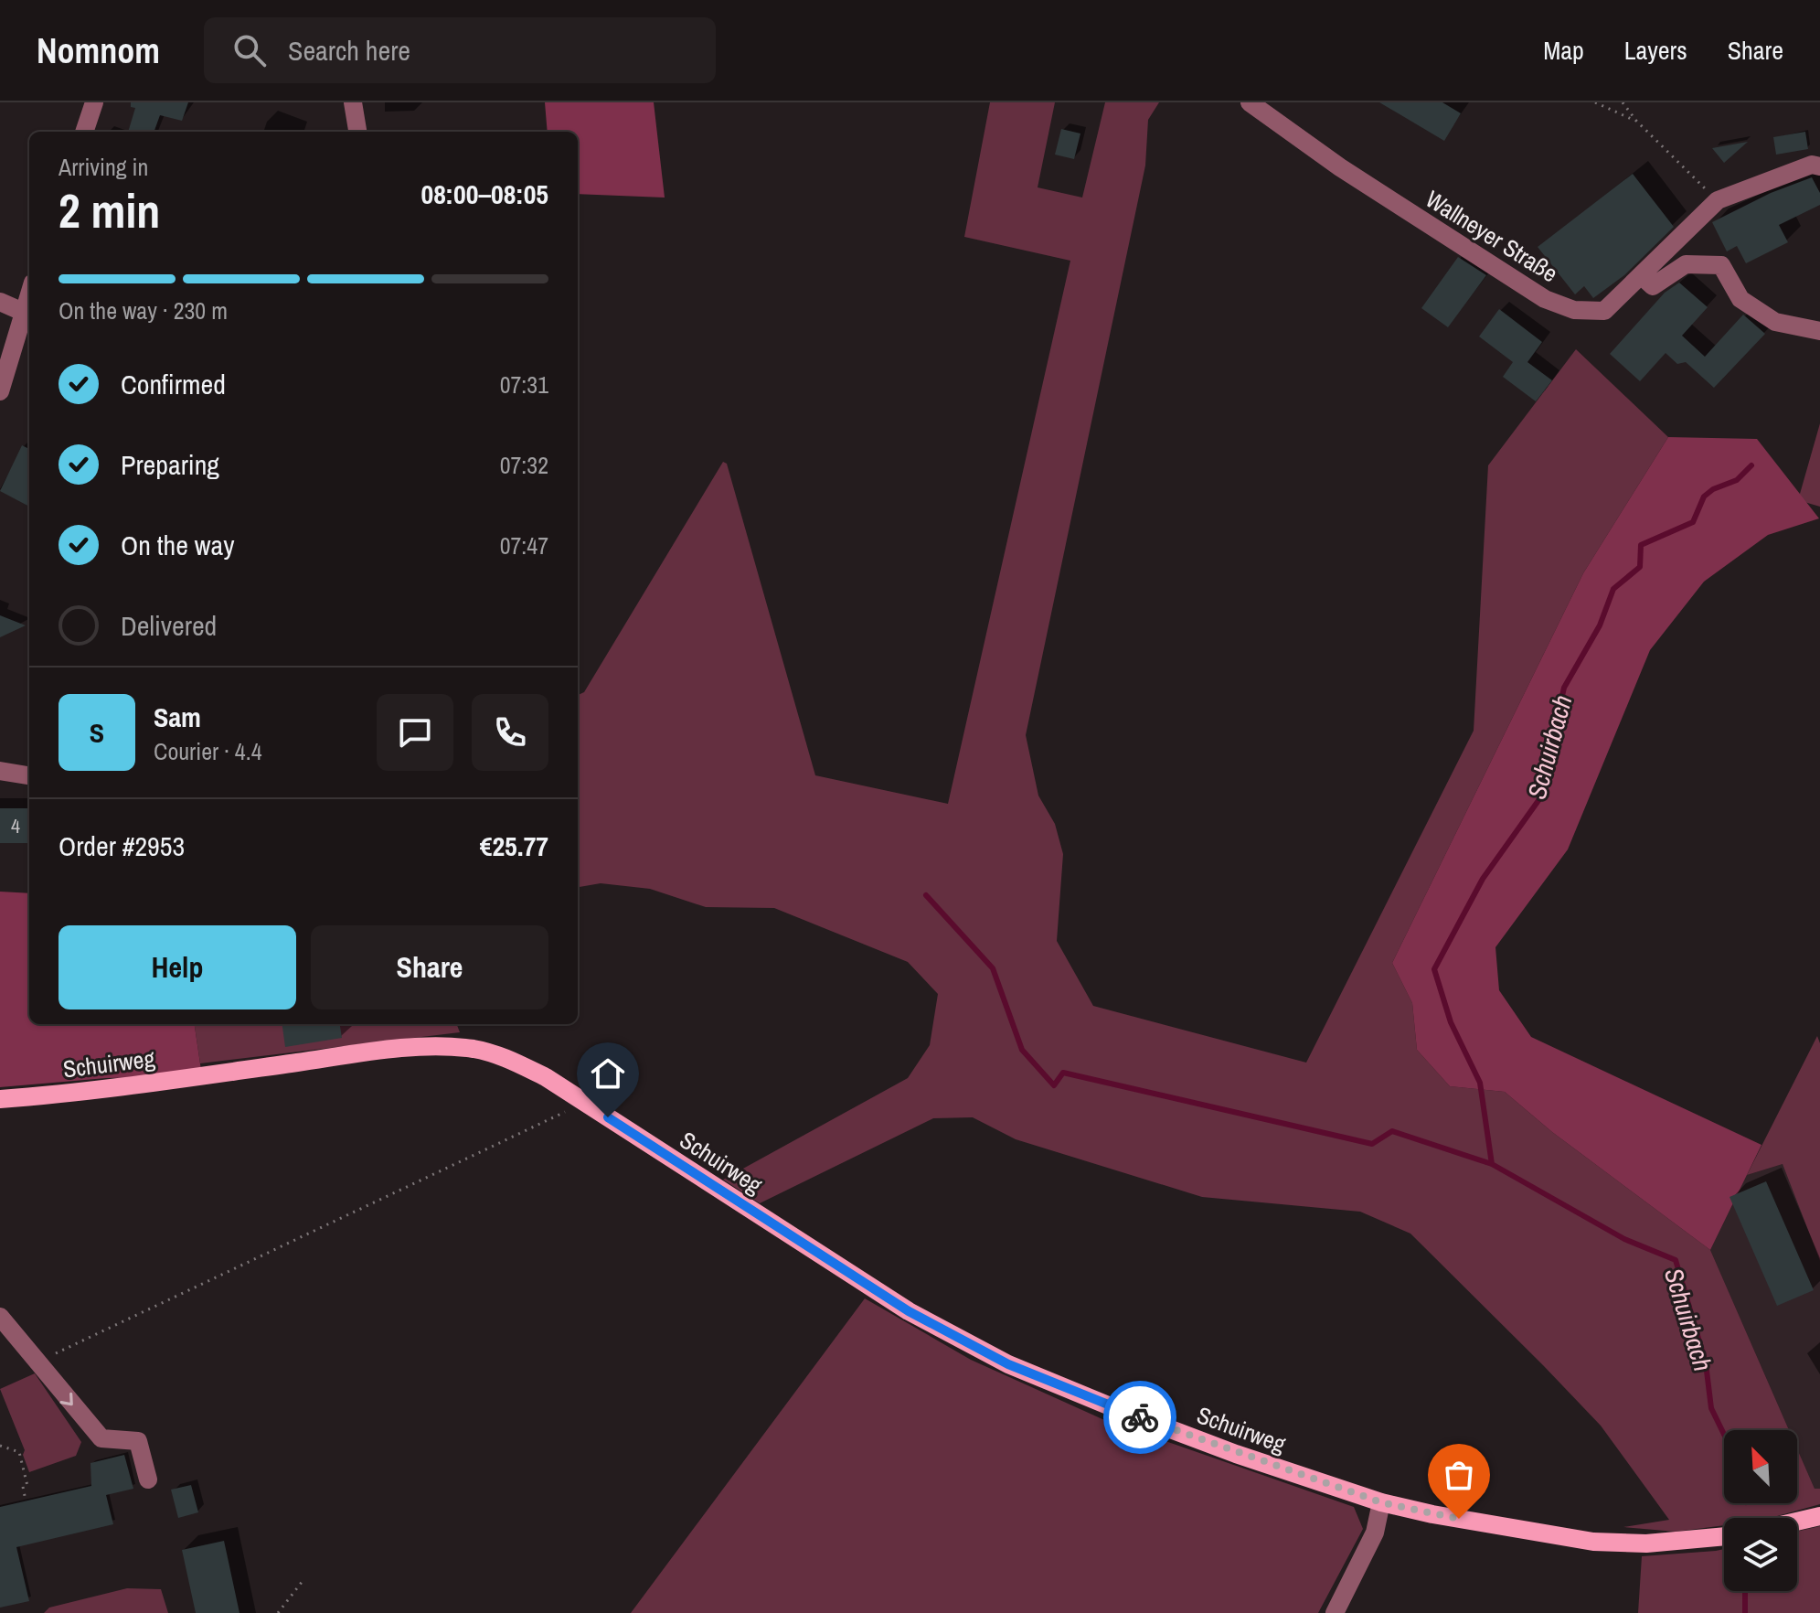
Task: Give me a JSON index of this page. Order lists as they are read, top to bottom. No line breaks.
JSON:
{"streets":{"main road":["Schuirweg"],"street":["Wallneyer Straße"]},"water":["Schuirbach"],"house_numbers":["4"],"north":"top left","page":{"header":"Nomnom","search":"Search here","nav":["Map","Layers","Share"],"heading":["2 min","Arriving in","08:00–08:05"],"panel":["Sam","Courier · 4.4","Order #2953","€25.77"],"bar":"On the way · 230 m","list":[["Confirmed","07:31"],["Preparing","07:32"],["On the way","07:47"],"Delivered"],"round":"S","buttons":["Help","Share"]}}
